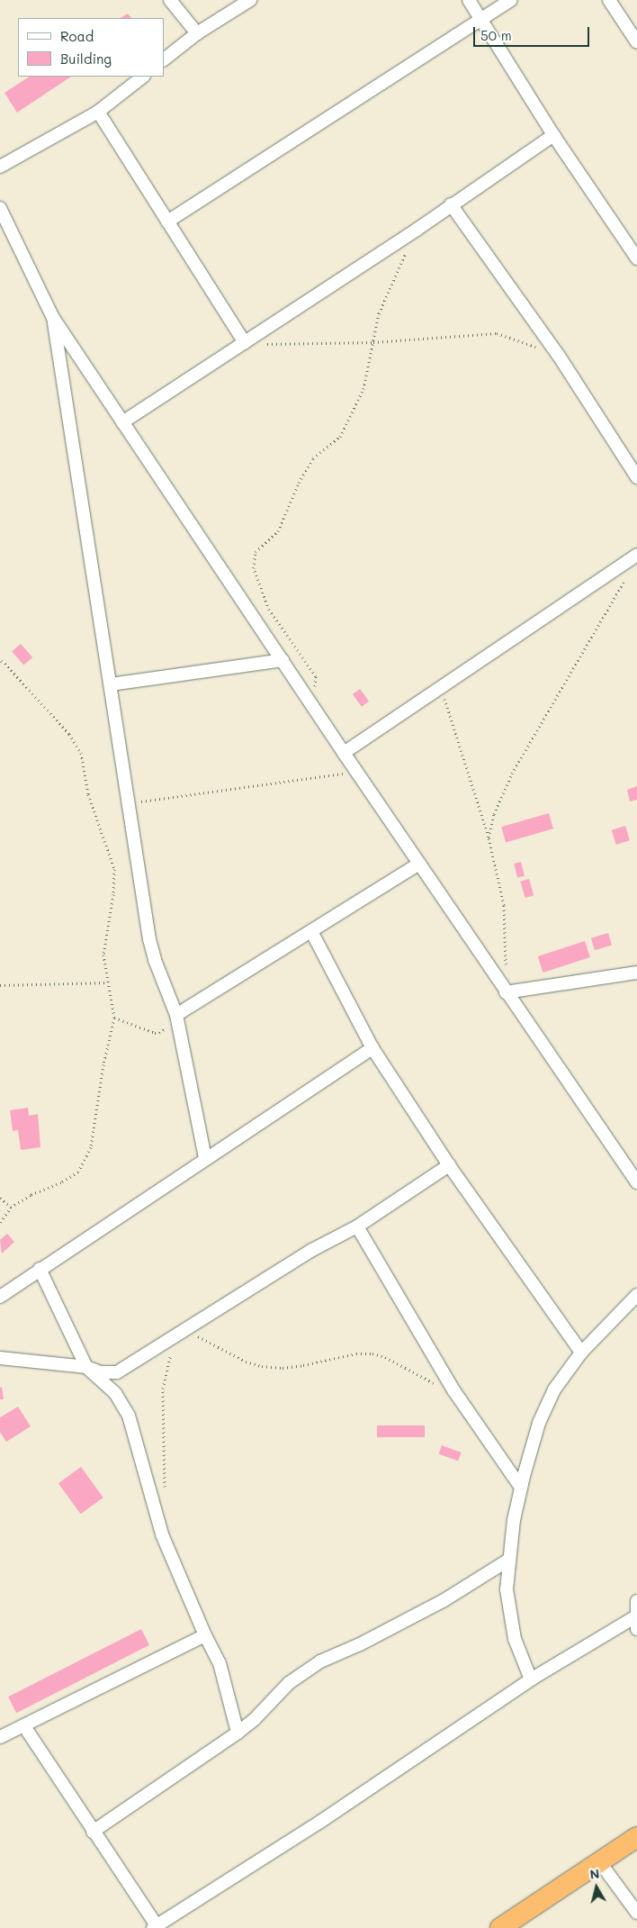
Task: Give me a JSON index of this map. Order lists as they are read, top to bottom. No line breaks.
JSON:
{"legend":["Road","Building"],"scale_bar":"50 m","north":"top"}
